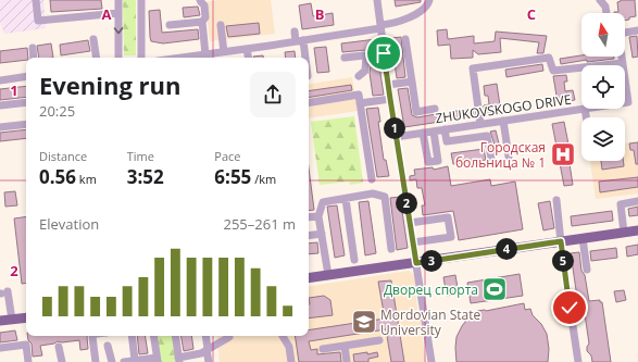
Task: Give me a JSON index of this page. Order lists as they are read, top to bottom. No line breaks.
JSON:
{"streets":{"street":["ZHUKOVSKOGO DRIVE"]},"places":{"hospital":["Городская больница № 1"],"sports":["Дворец cпорта"],"school or university":["Mordovian State University"]},"north":"top","page":{"heading":["Evening run","20:25"],"pins":["1","2","4","3","5"],"stats":[["Distance","0.56 km"],["Time","3:52"],["Pace","6:55 /km"]],"chart":["Elevation","255–261 m"]},"grid":{"columns":["A","B","C"],"rows":["1","2"]}}
